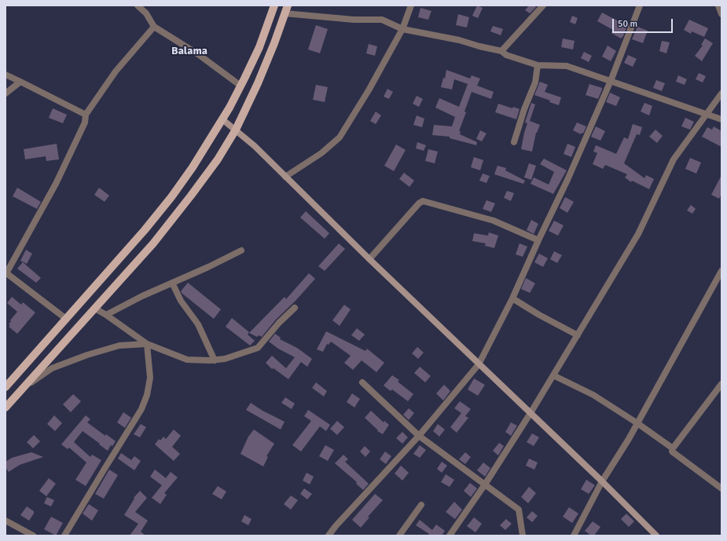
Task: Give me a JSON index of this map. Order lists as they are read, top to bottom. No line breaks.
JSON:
{"districts":["Balama"],"scale_bar":"50 m"}
